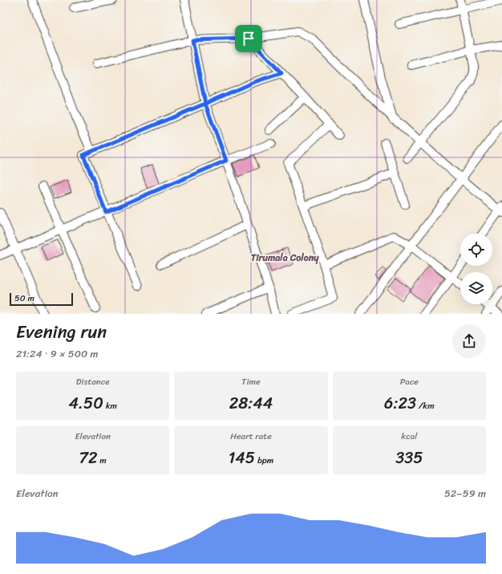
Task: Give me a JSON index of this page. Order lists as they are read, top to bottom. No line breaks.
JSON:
{"districts":["Tirumala Colony"],"scale_bar":"50 m","page":{"scale":"50 m","heading":["Evening run","21:24 · 9 × 500 m"],"stats":[["Distance","4.50 km"],["Time","28:44"],["Pace","6:23 /km"],["Elevation","72 m"],["Heart rate","145 bpm"],["kcal","335"]],"chart":["Elevation","52–59 m"]}}
